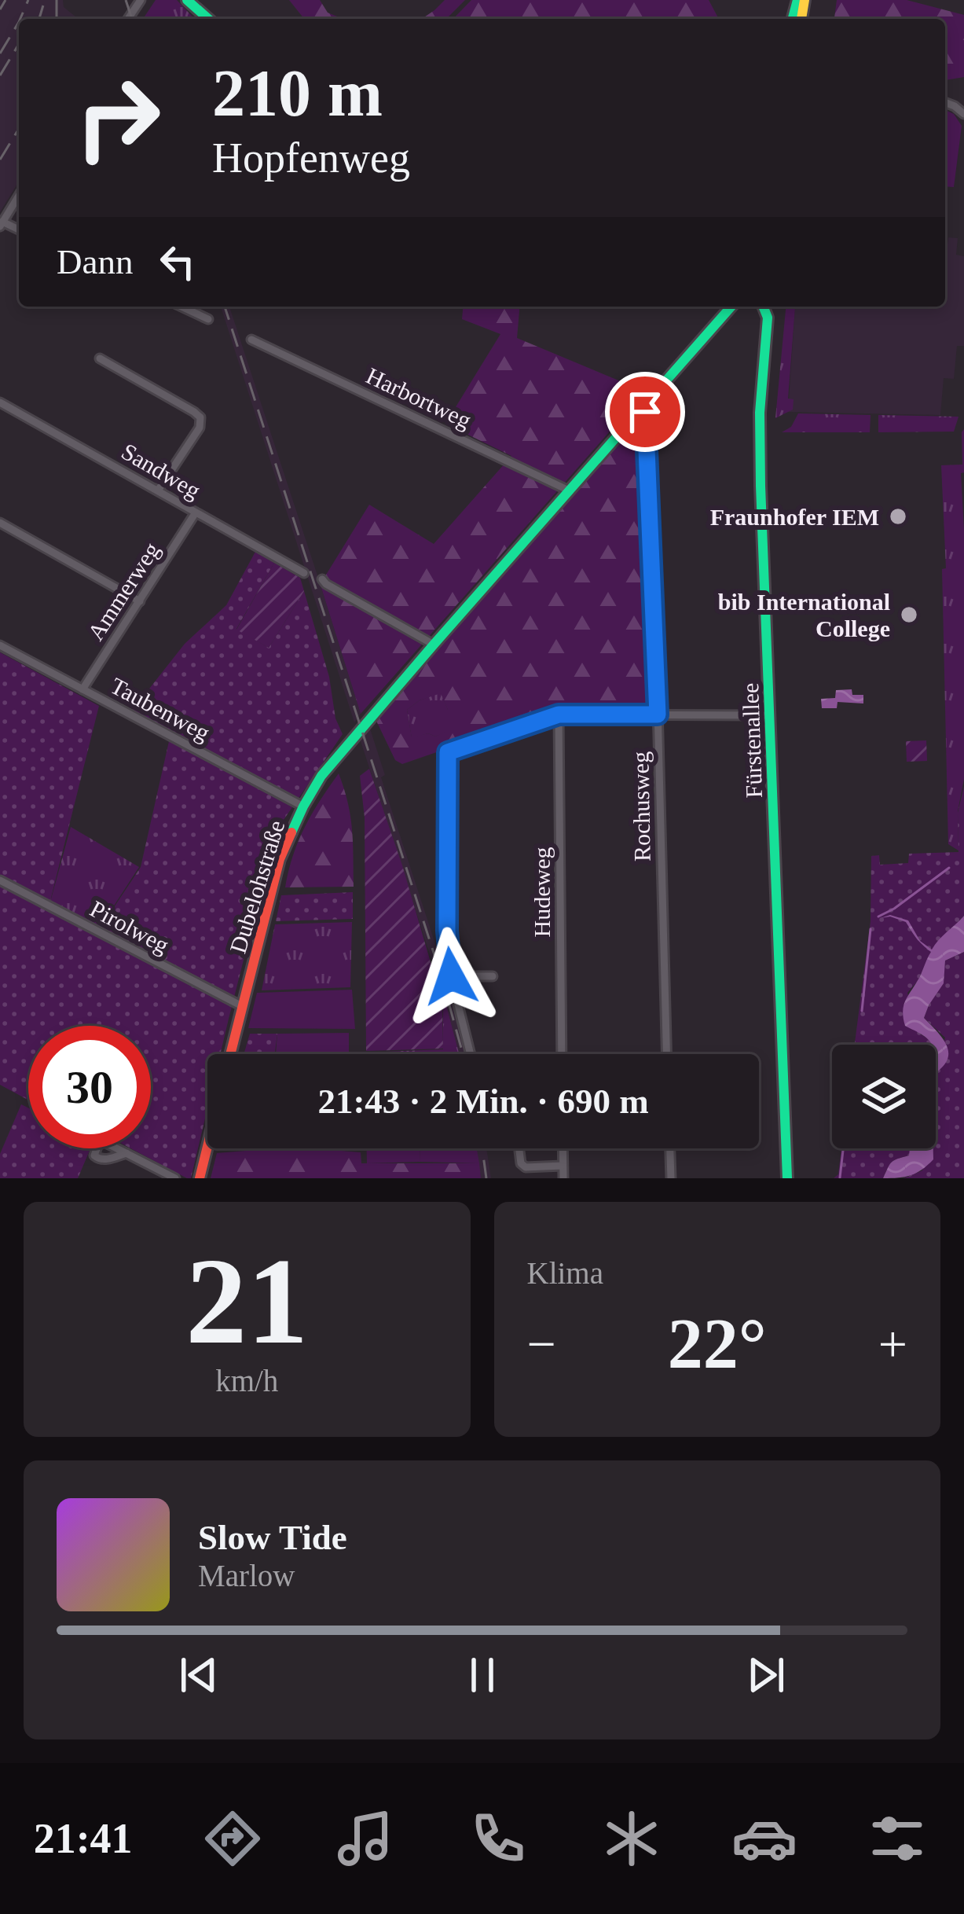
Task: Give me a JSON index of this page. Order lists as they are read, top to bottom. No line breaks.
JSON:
{"streets":{"main road":["Fürstenallee","Dubelohstraße"],"street":["Harbortweg","Sandweg","Ammerweg","Taubenweg","Rochusweg","Hudeweg","Pirolweg"]},"crossings":[["Harbortweg","Dubelohstraße"],["Sandweg","Ammerweg"],["Ammerweg","Taubenweg"],["Taubenweg","Dubelohstraße"],["Rochusweg","Dubelohstraße"],["Dubelohstraße","Pirolweg"]],"places":["Fraunhofer IEM","bib International College"],"page":{"turn":["210 m","Hopfenweg"],"then":"Dann","limit":"30","trip":"21:43 · 2 Min. · 690 m","tile":[["21","km/h"],"Klima"],"heat":["−","22°","+"],"song":["Slow Tide","Marlow"],"tabs":"21:41"}}
